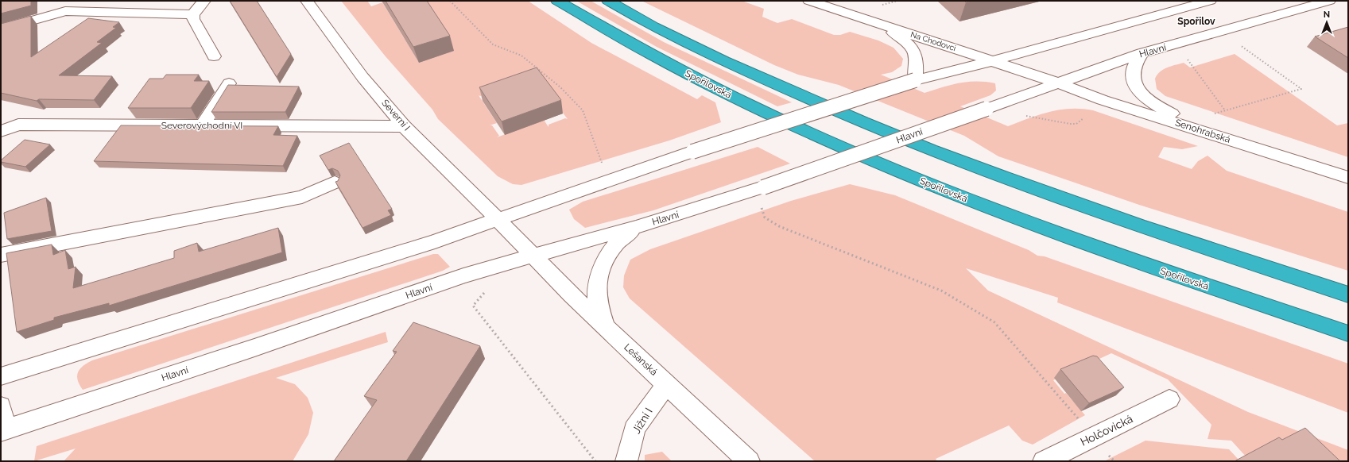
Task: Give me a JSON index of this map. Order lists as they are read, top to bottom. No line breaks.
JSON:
{"streets":{"highway":["Spořilovská"],"street":["Na Chodovci","Hlavní","Severní I","Severovýchodní VI","Senohrabská","Lešanská","Jižní I","Holčovická"]},"crossings":[["Na Chodovci","Hlavní"],["Na Chodovci","Senohrabská"],["Hlavní","Severní I"],["Hlavní","Senohrabská"],["Hlavní","Lešanská"],["Severní I","Severovýchodní VI"],["Severní I","Lešanská"],["Lešanská","Jižní I"]],"districts":["Spořilov"],"north":"top"}
